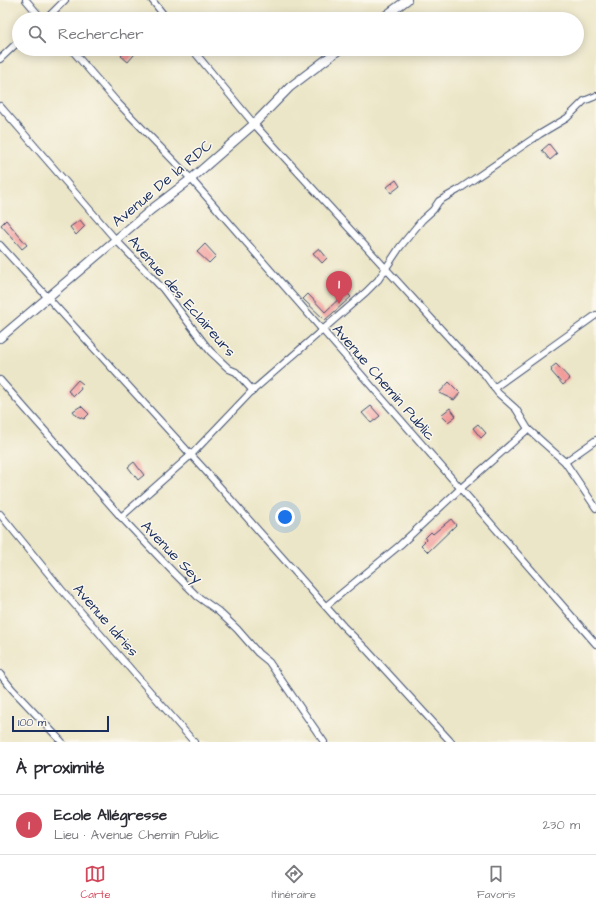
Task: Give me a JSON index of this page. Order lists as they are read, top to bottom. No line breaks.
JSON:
{"streets":{"street":["Avenue De la RDC","Avenue des Eclaireurs","Avenue Chemin Public","Avenue Sey","Avenue Idriss"]},"crossings":[["Avenue De la RDC","Avenue des Eclaireurs"],["Avenue De la RDC","Avenue Chemin Public"]],"scale_bar":"100 m","page":{"search":"Rechercher","pins":"1","scale":"100 m","heading":"À proximité","list":[{"mark":"1","name":"Ecole Allégresse","note":"Lieu · Avenue Chemin Public","value":"230 m"}],"nav":["Carte","Itinéraire","Favoris"]}}
